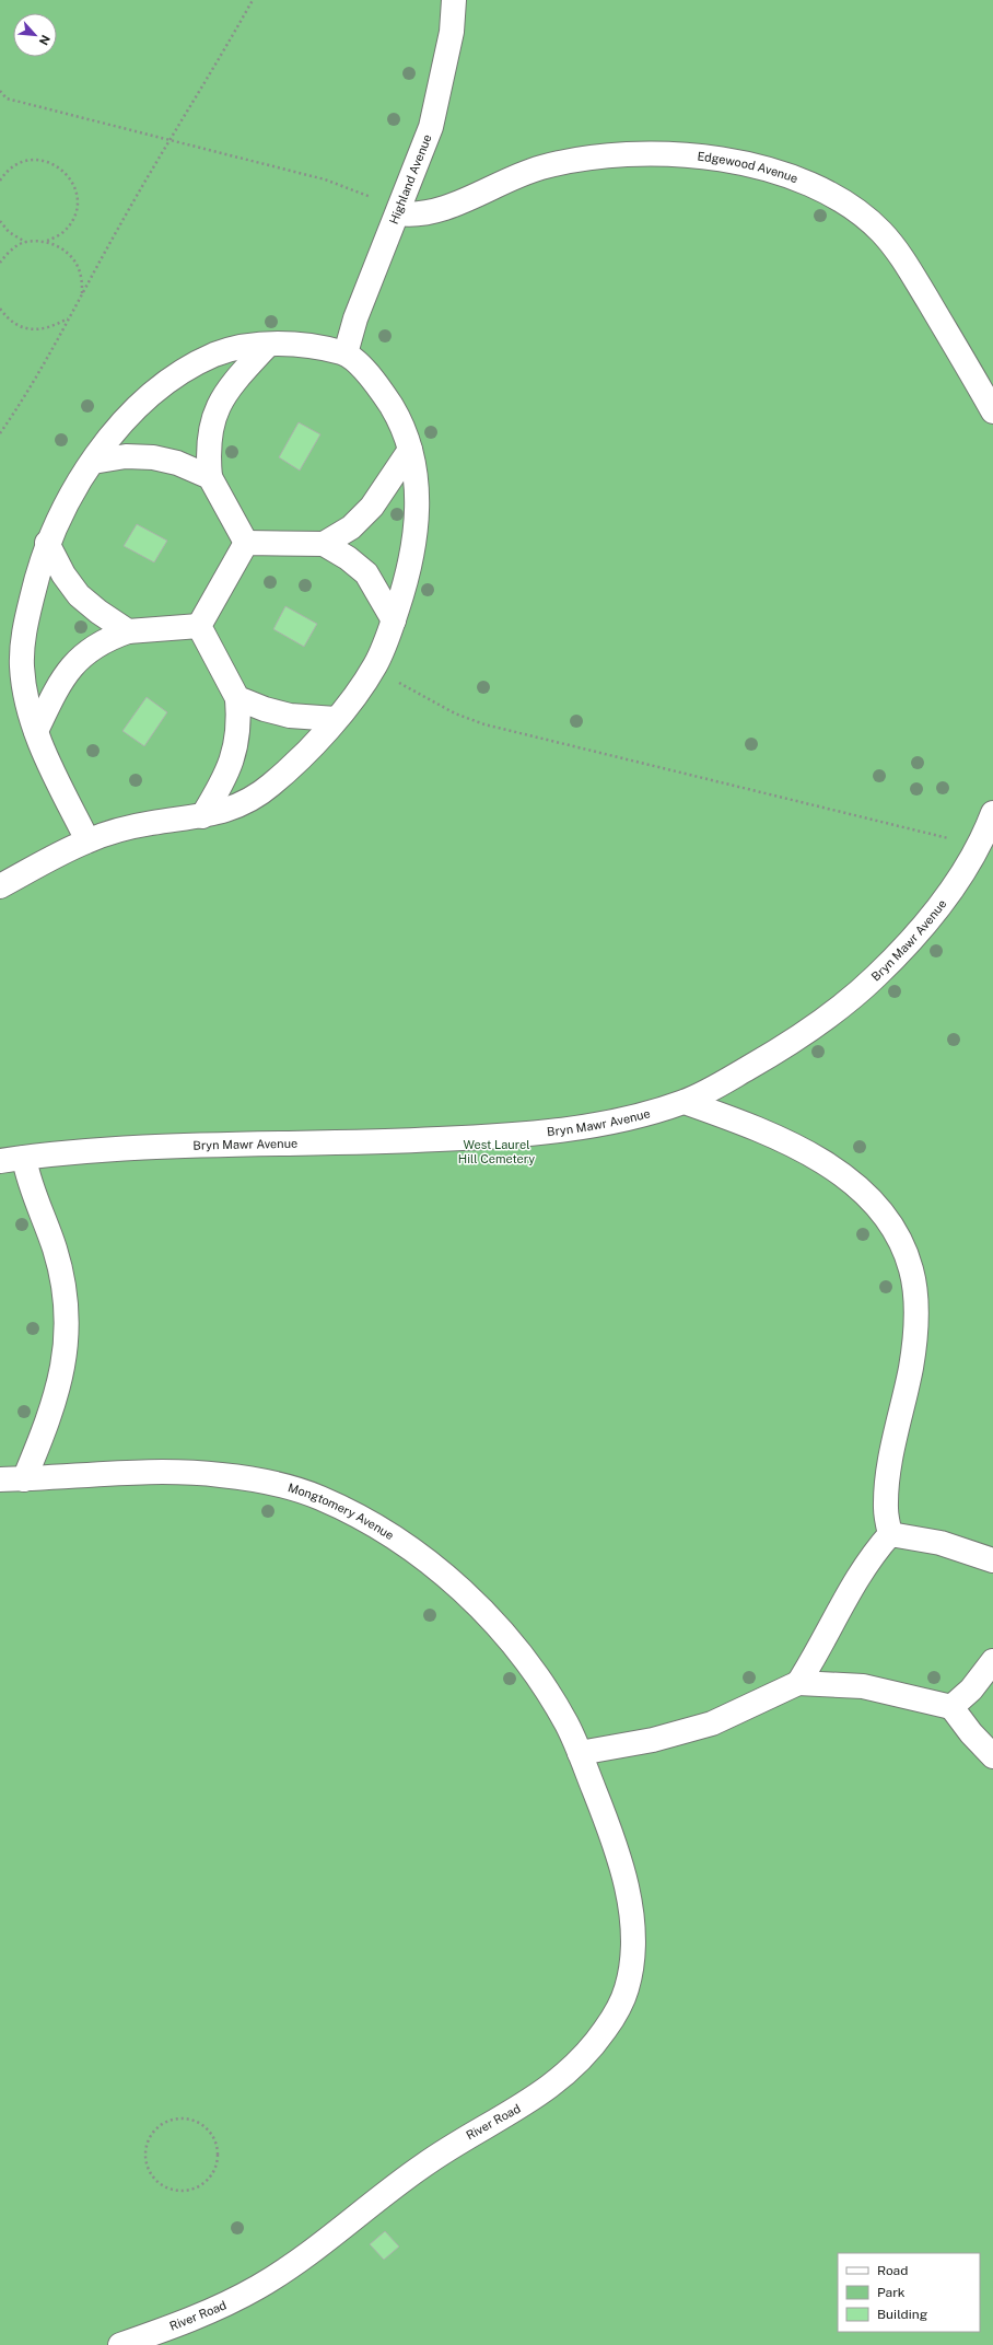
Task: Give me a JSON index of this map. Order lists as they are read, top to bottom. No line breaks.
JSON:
{"streets":{"lane":["Edgewood Avenue","Highland Avenue","Bryn Mawr Avenue","Mongtomery Avenue","River Road"]},"crossings":[["Edgewood Avenue","Highland Avenue"],["Mongtomery Avenue","River Road"]],"parks":["West Laurel Hill Cemetery"],"legend":["Road","Park","Building"],"north":"bottom right"}
